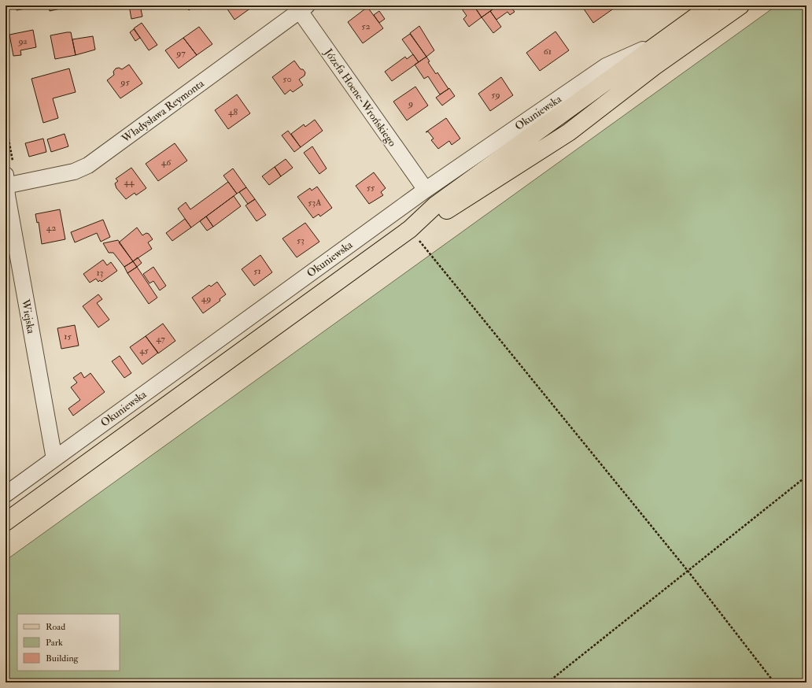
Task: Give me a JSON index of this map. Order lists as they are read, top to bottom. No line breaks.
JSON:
{"streets":{"main road":["Okuniewska"],"street":["Józefa Hoene-Wrońskiego","Władysława Reymonta","Wiejska"]},"crossings":[["Józefa Hoene-Wrońskiego","Władysława Reymonta"],["Józefa Hoene-Wrońskiego","Okuniewska"],["Władysława Reymonta","Wiejska"],["Okuniewska","Wiejska"]],"house_numbers":["52","9a","61","97","50","95","59","9","48","46","44","55","53A","42","53","51","13","49","15","47","45"],"legend":["Road","Park","Building"]}
